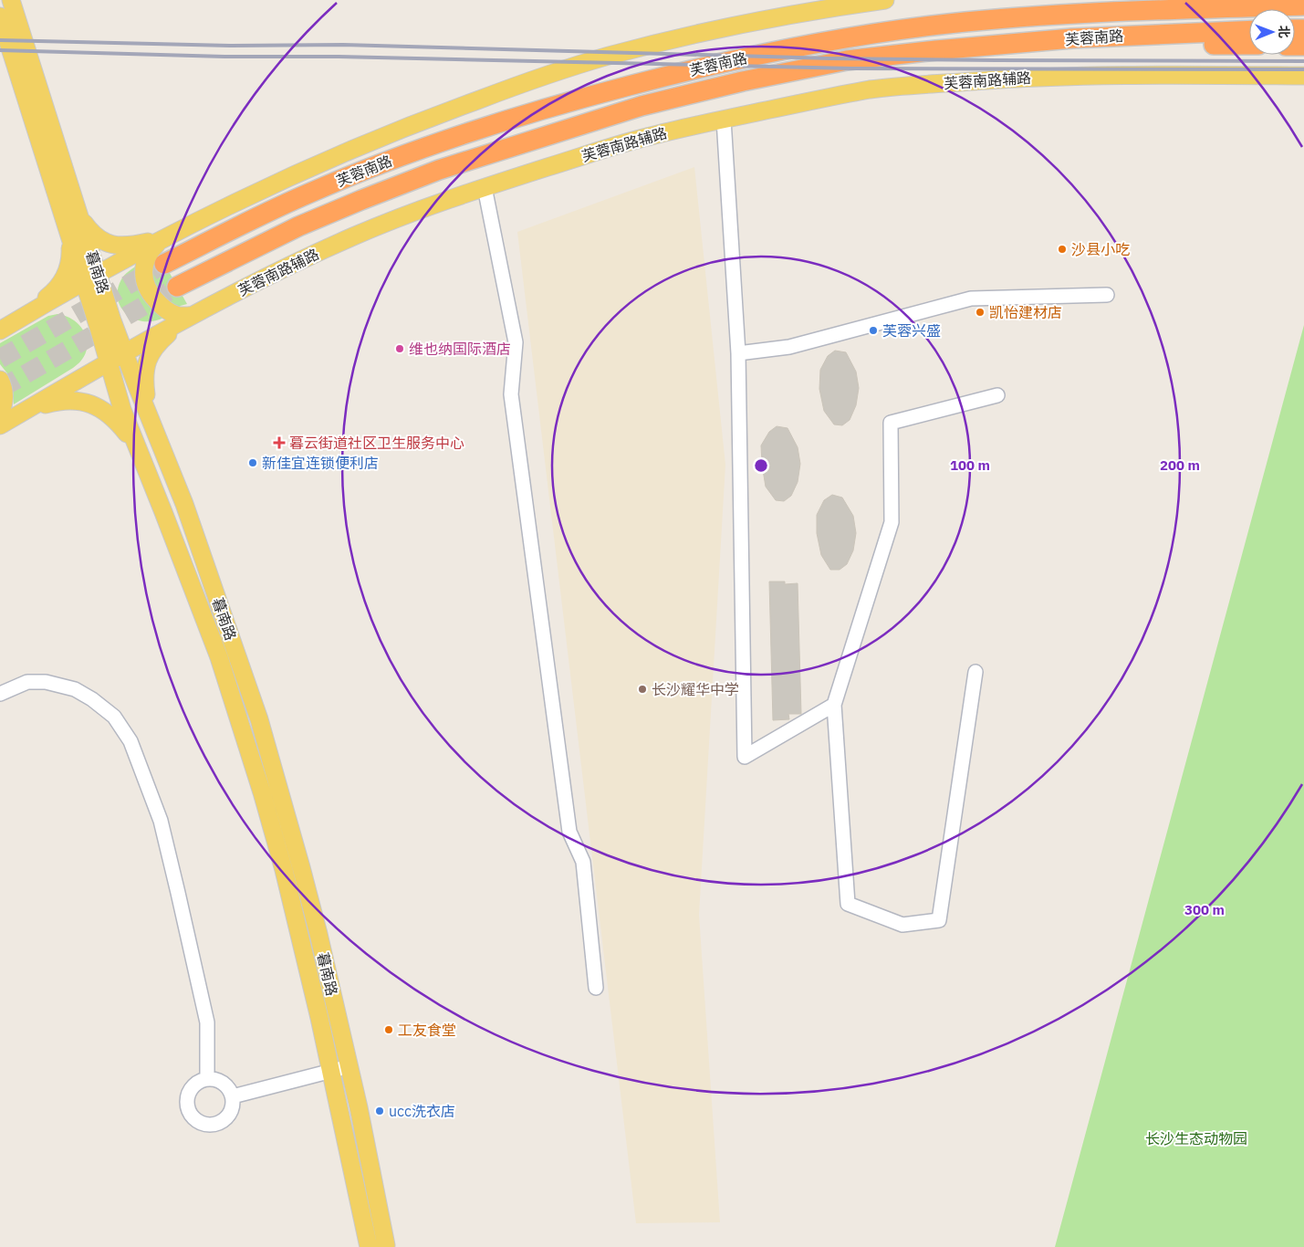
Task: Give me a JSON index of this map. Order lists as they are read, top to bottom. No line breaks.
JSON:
{"streets":{"highway":["芙蓉南路"],"main road":["芙蓉南路辅路","暮南路"]},"crossings":[["芙蓉南路辅路","暮南路"]],"parks":["长沙生态动物园"],"places":{"other":["沙县小吃","凯怡建材店","芙蓉兴盛","维也纳国际酒店","新佳宜连锁便利店","长沙耀华中学","工友食堂","ucc洗衣店"],"health":["暮云街道社区卫生服务中心"]},"north":"right","rings":["100 m","200 m","300 m"]}
